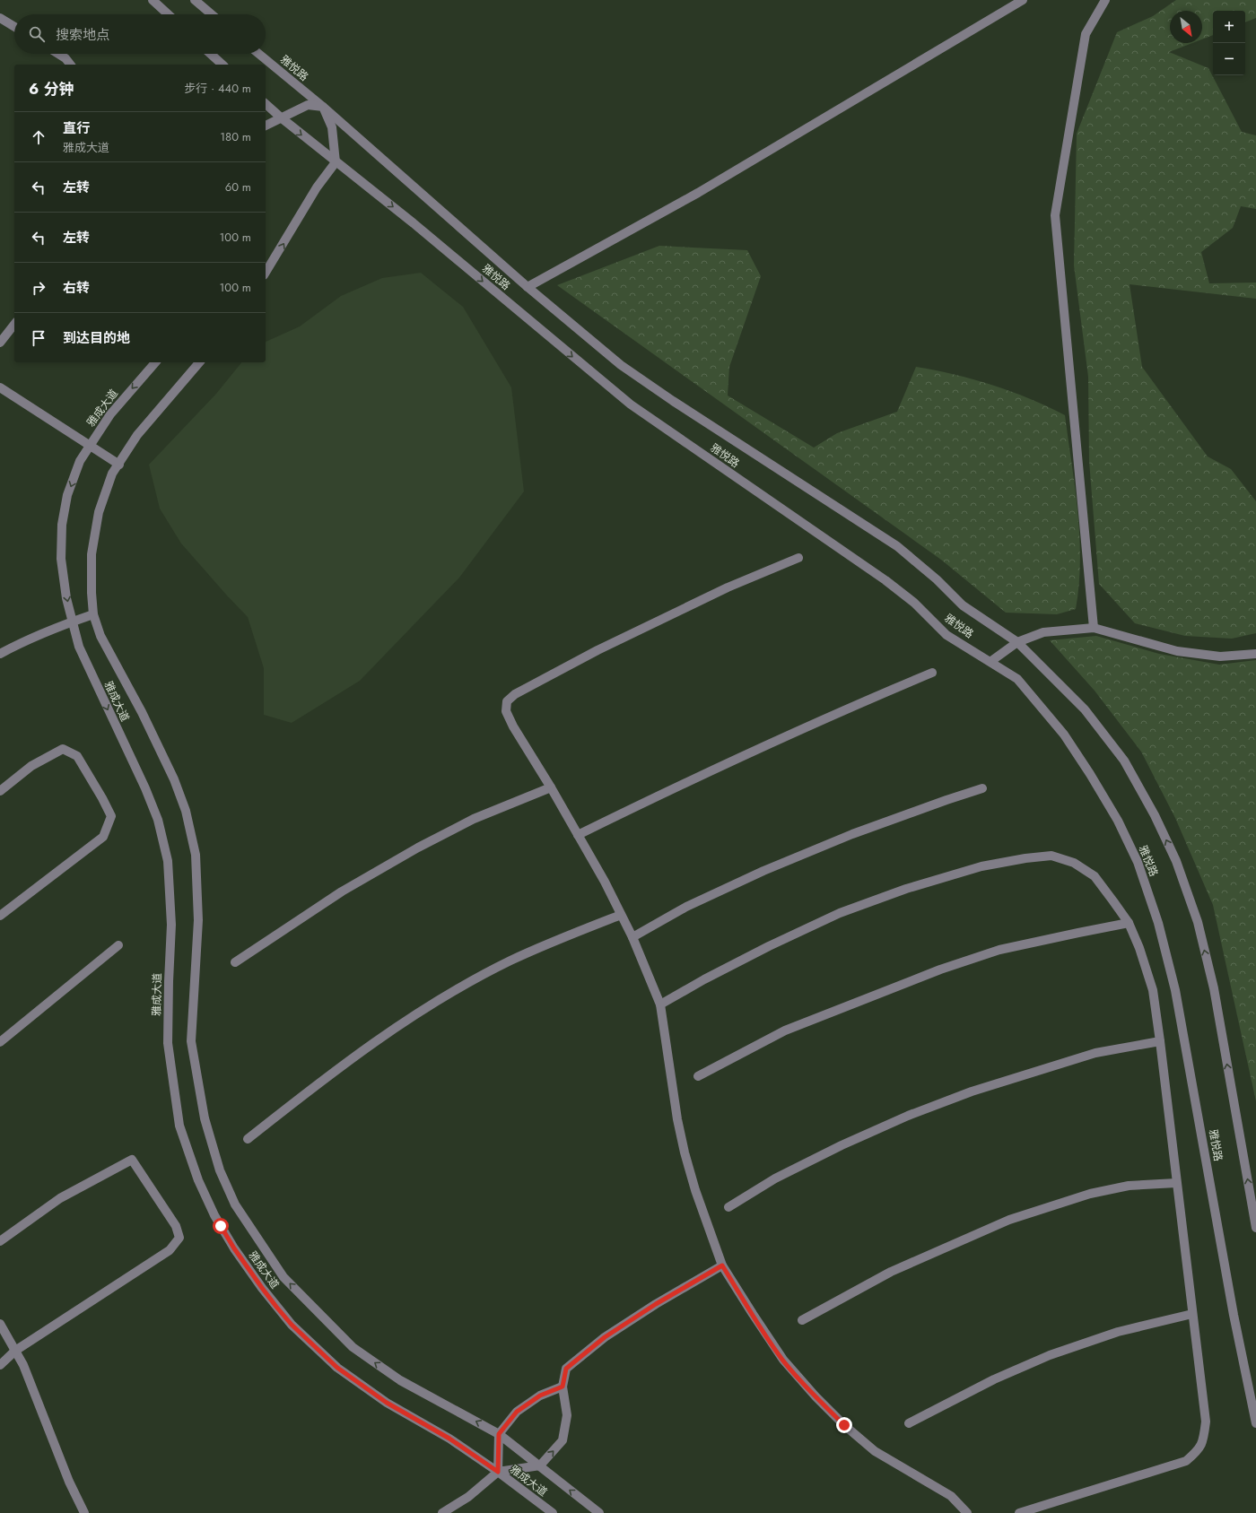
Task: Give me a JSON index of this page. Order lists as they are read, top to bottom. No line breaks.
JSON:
{"streets":{"street":["雅悦路","雅成大道"]},"north":"bottom right","page":{"map_buttons":["+","−"],"search":"搜索地点","heading":["6 分钟","步行 · 440 m"],"list":[["直行","雅成大道","180 m"],["左转","60 m"],["左转","100 m"],["右转","100 m"],"到达目的地"]}}
